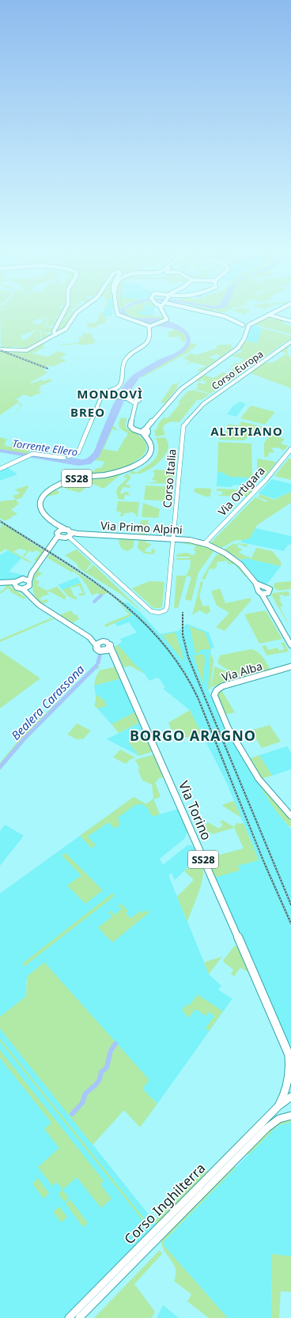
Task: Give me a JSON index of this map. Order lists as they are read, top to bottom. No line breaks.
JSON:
{"streets":{"main road":["SS28","Via Primo Alpini","Via Torino"],"street":["Corso Europa","Corso Italia","Via Ortigara","Via Alba","Corso Inghilterra"]},"crossings":[["Corso Europa","Corso Italia"],["Corso Italia","Via Primo Alpini"],["Via Ortigara","Via Primo Alpini"],["Via Torino","Corso Inghilterra"]],"districts":["MONDOVÌ","BREO","ALTIPIANO","BORGO ARAGNO"],"water":["Torrente Ellero","Bealera Carassona"]}
